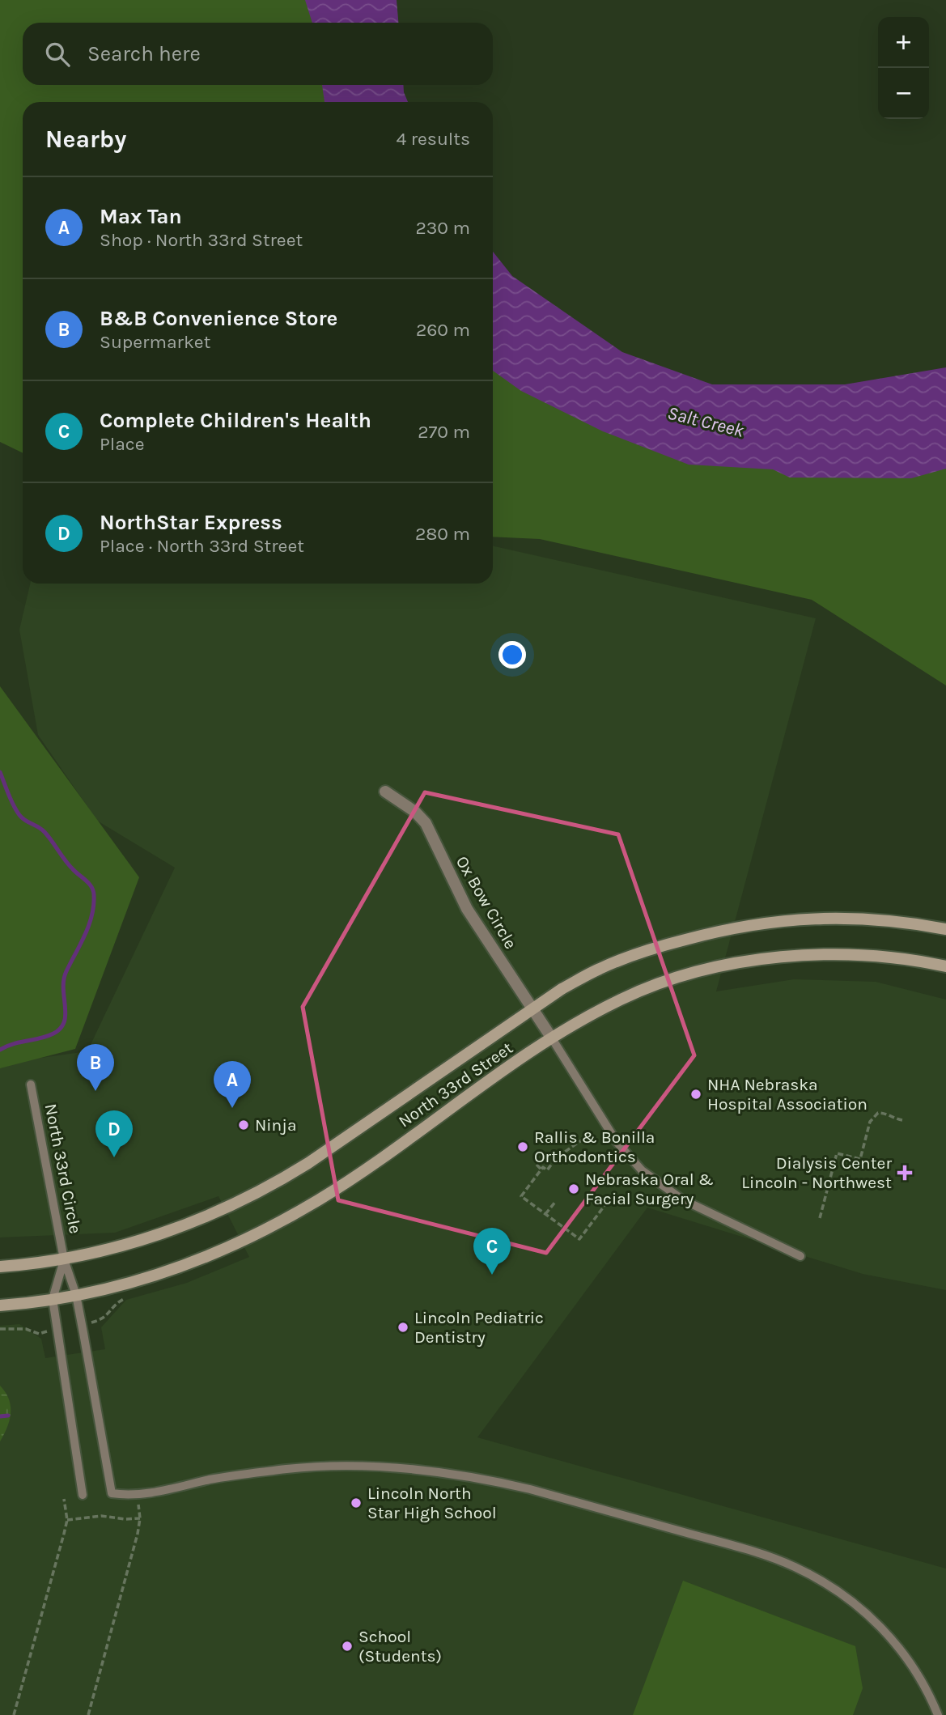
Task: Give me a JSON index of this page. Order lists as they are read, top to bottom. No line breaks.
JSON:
{"streets":{"main road":["North 33rd Street"],"street":["Ox Bow Circle"],"lane":["North 33rd Circle"]},"crossings":[["Ox Bow Circle","North 33rd Street"],["North 33rd Street","North 33rd Circle"]],"water":["Salt Creek"],"places":{"other":["NHA Nebraska Hospital Association","Ninja","Rallis & Bonilla Orthodontics","Nebraska Oral & Facial Surgery","Lincoln Pediatric Dentistry","Lincoln North Star High School","School (Students)"],"health":["Dialysis Center Lincoln - Northwest"]},"page":{"map_buttons":["+","−"],"search":"Search here","heading":["Nearby","4 results"],"list":[{"mark":"A","name":"Max Tan","note":"Shop · North 33rd Street","value":"230 m"},{"mark":"B","name":"B&B Convenience Store","note":"Supermarket","value":"260 m"},{"mark":"C","name":"Complete Children's Health","note":"Place","value":"270 m"},{"mark":"D","name":"NorthStar Express","note":"Place · North 33rd Street","value":"280 m"}],"pins":["B","A","D","C"]}}
